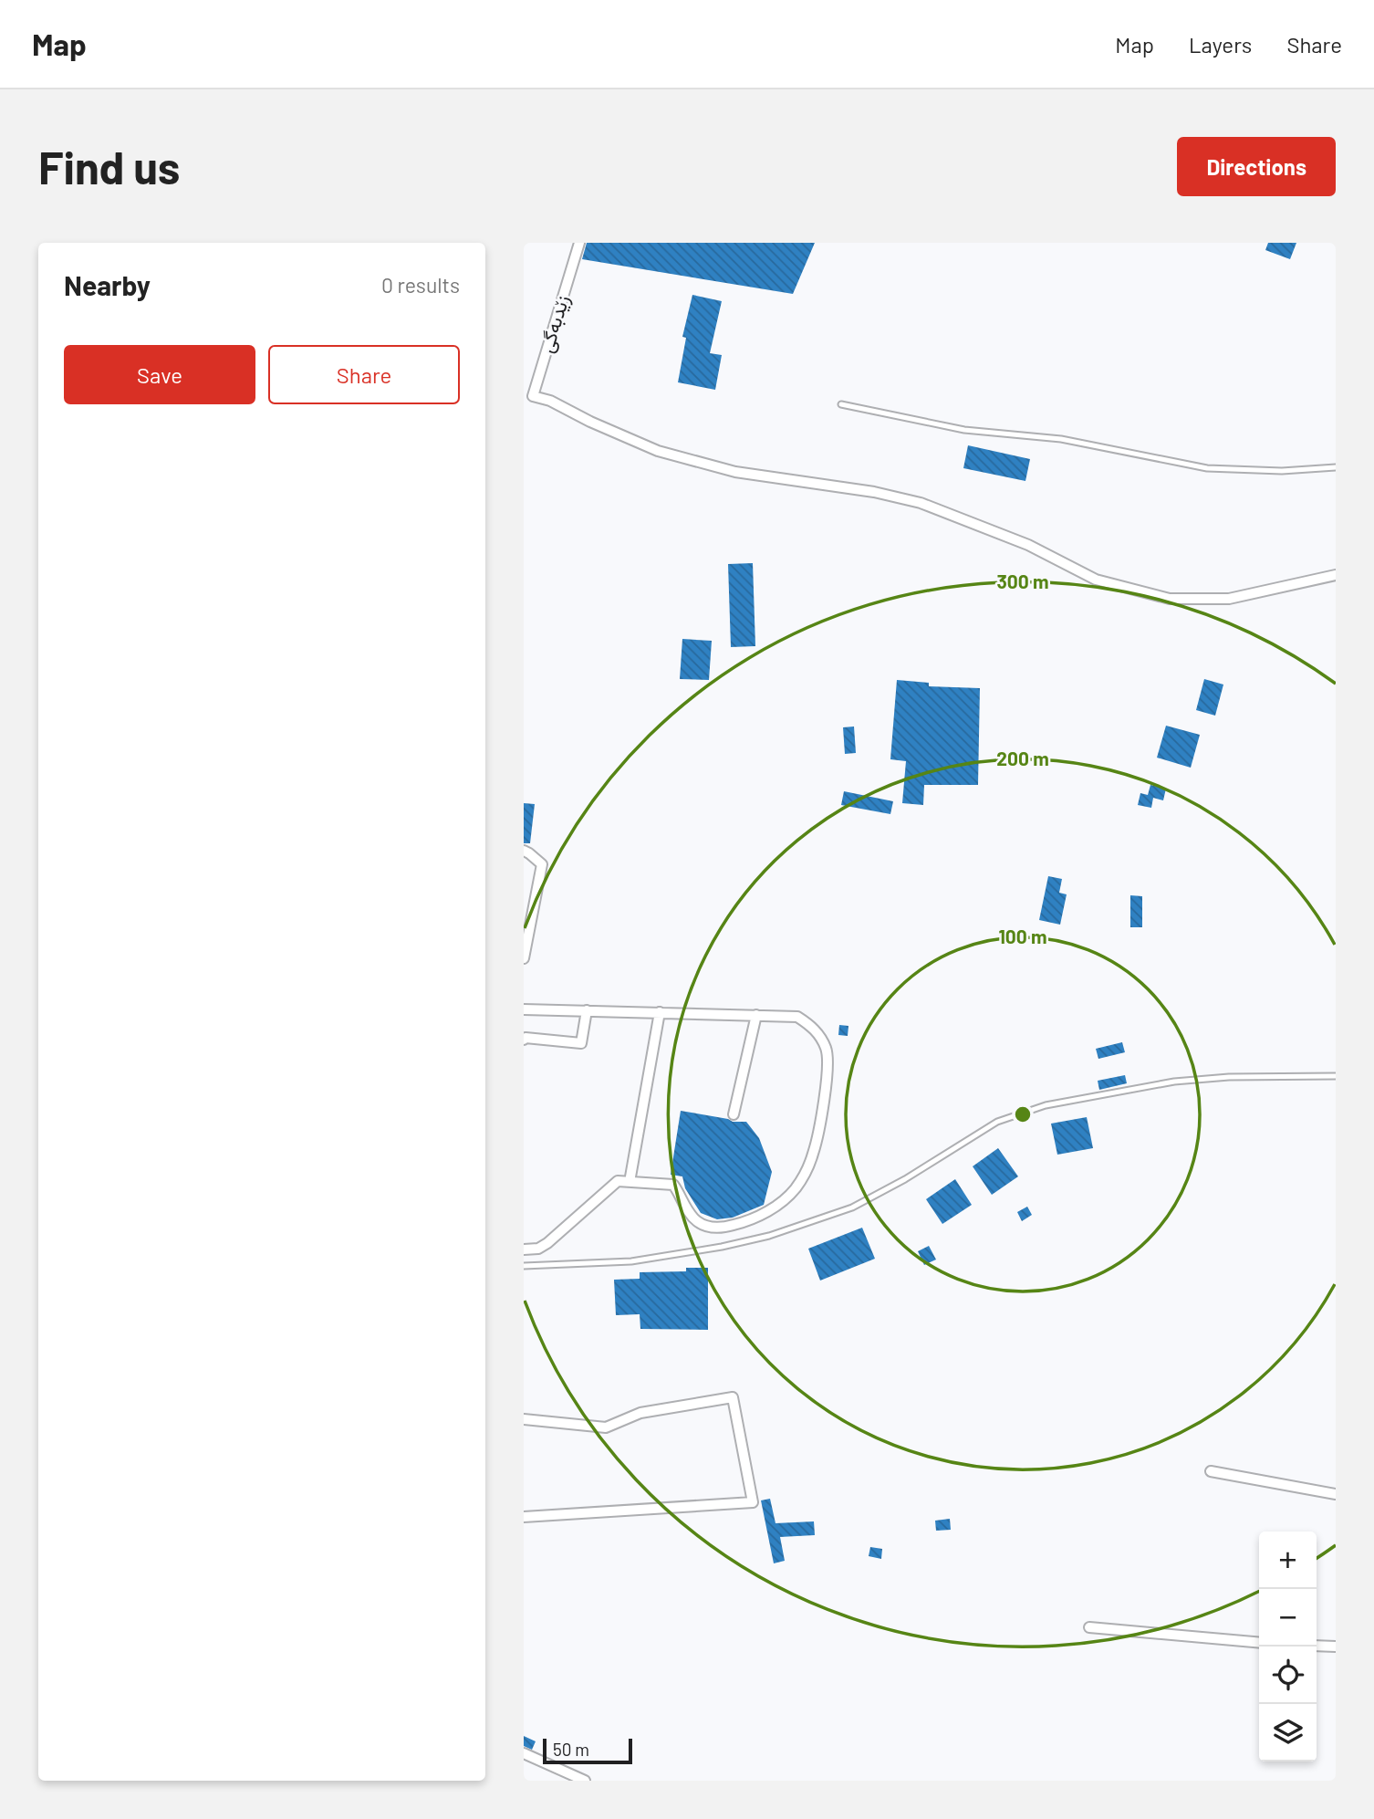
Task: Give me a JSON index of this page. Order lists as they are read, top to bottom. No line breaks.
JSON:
{"streets":{"street":["زێدبەگی"]},"scale_bar":"50 m","page":{"header":"Map","nav":["Map","Layers","Share"],"buttons":["Directions",["Save","Share"]],"title":"Find us","heading":["Nearby","0 results"],"map_buttons":["+","−"],"scale":"50 m"},"rings":["300 m","200 m","100 m"]}
